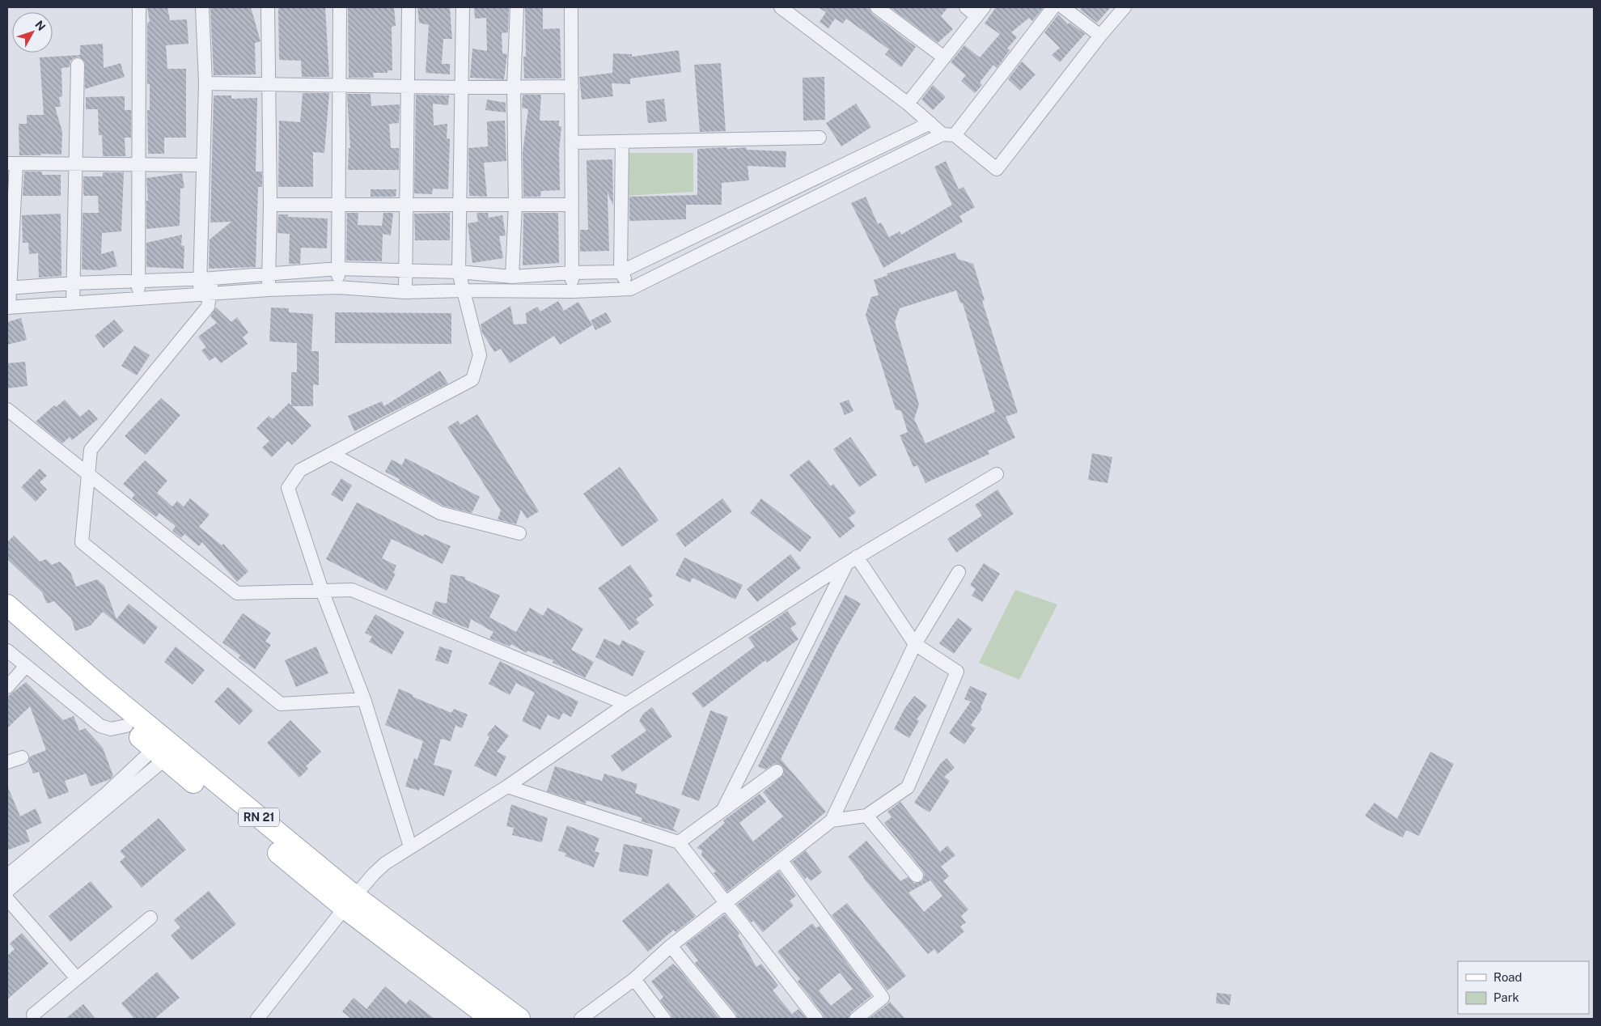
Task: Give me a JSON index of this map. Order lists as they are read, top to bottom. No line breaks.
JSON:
{"streets":{"main road":["RN 21"]},"legend":["Road","Park"],"north":"top right"}
